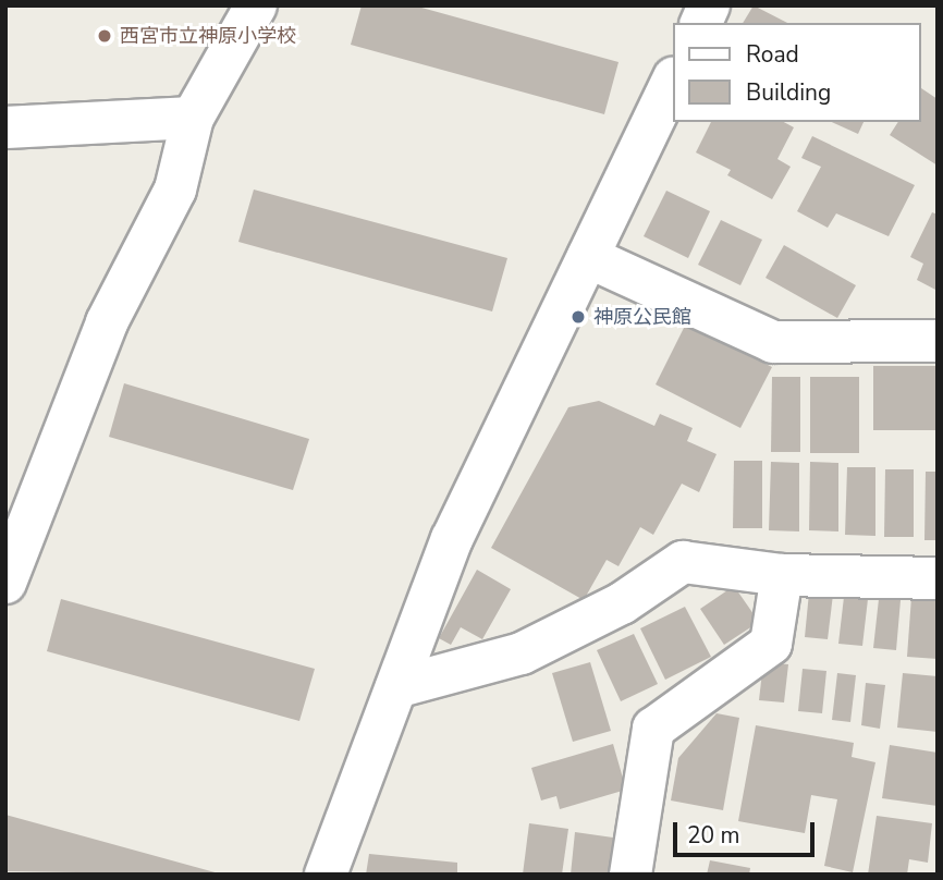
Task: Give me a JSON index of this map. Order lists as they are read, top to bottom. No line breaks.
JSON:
{"places":["西宮市立神原小学校","神原公民館"],"legend":["Road","Building"],"scale_bar":"20 m"}
